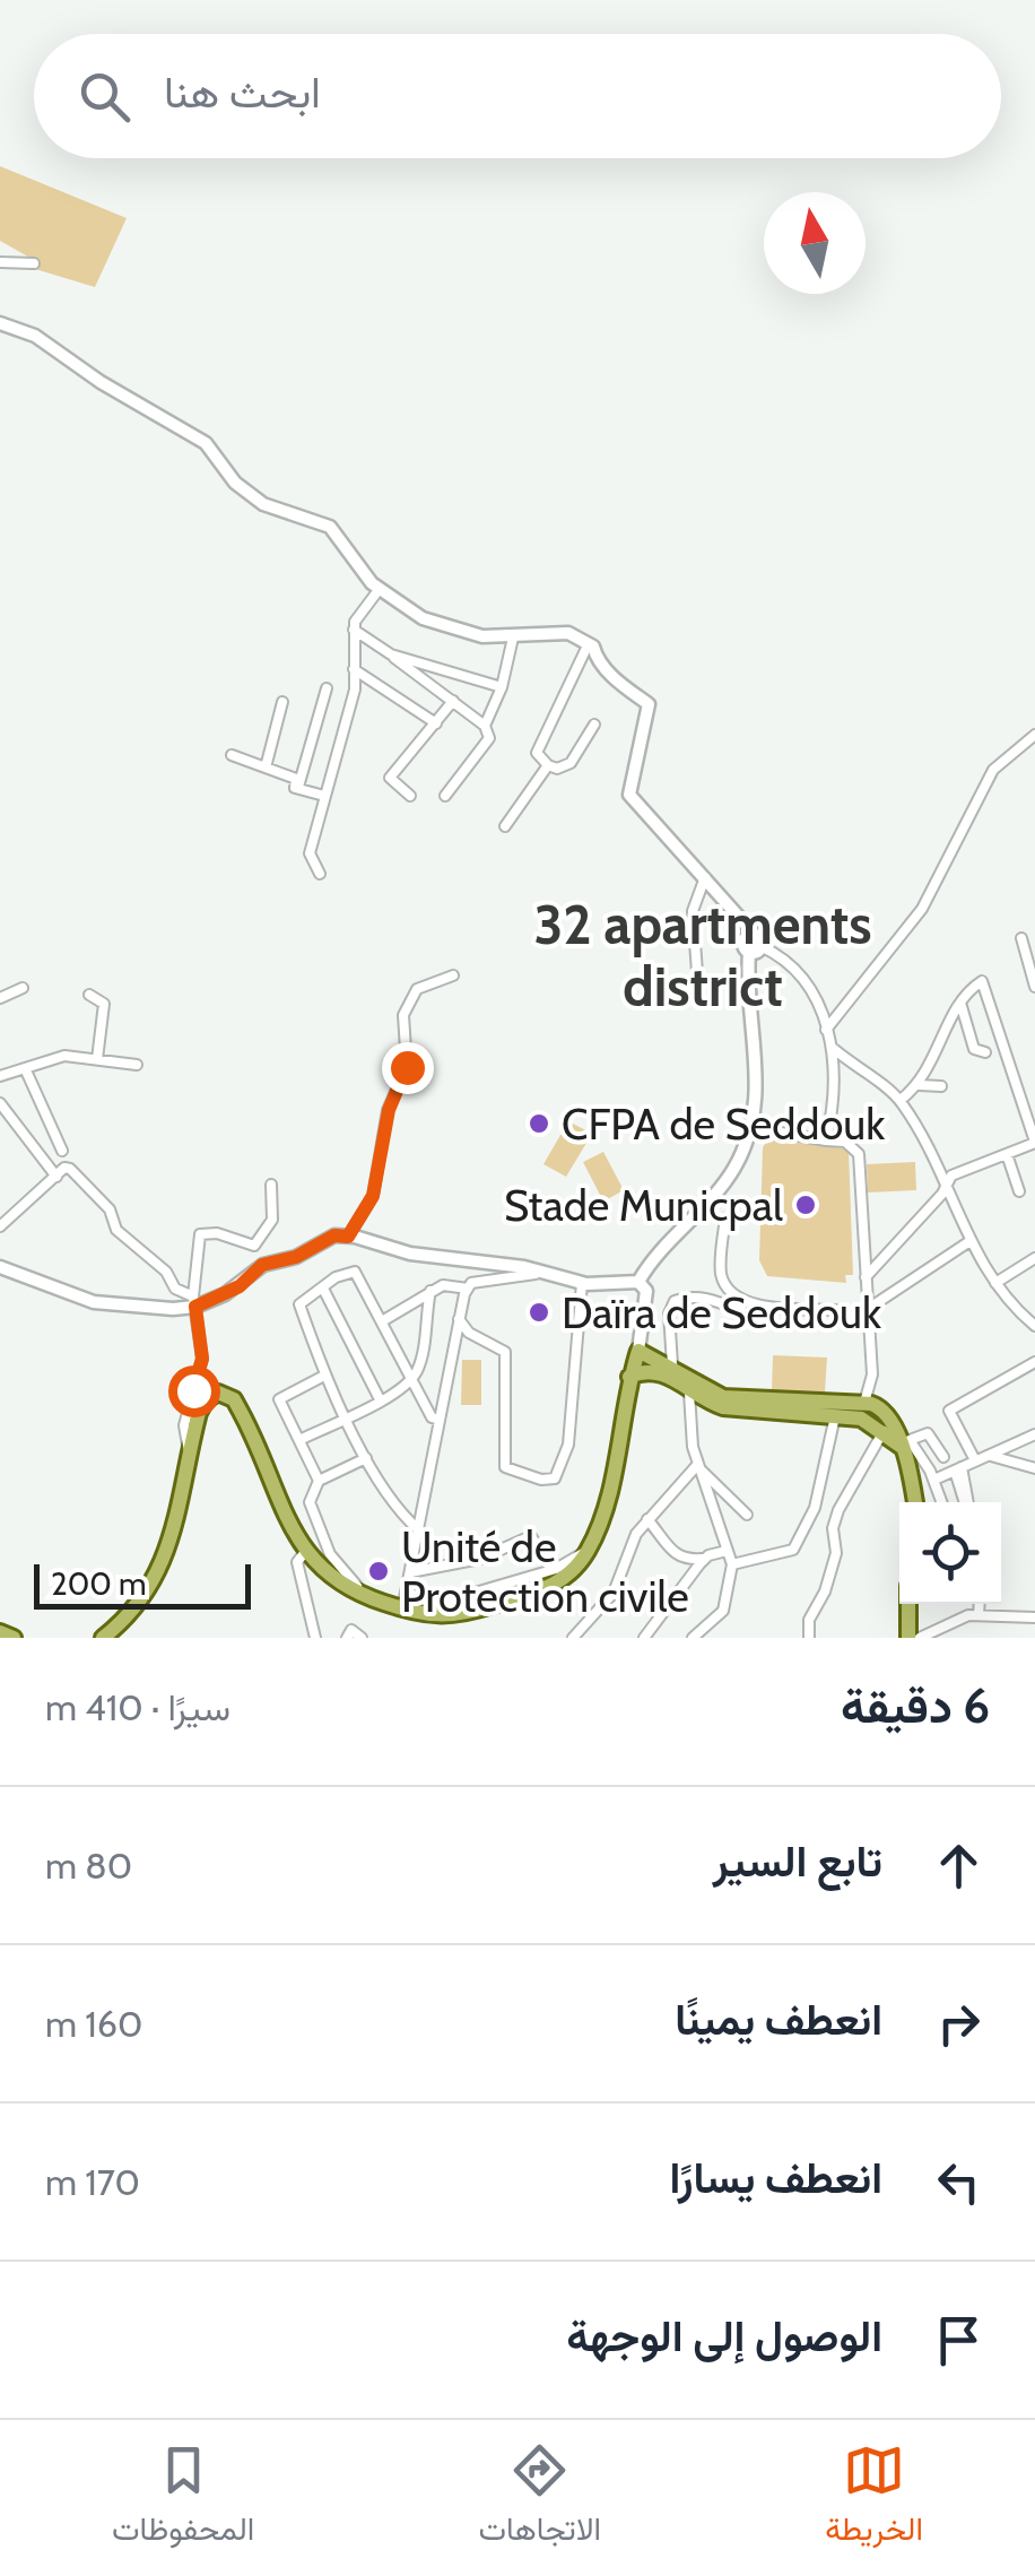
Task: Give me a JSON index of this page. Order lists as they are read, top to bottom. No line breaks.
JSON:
{"districts":["32 apartments district"],"places":["CFPA de Seddouk","Stade Municpal","Daïra de Seddouk","Unité de Protection civile"],"scale_bar":"200 m","north":"top","page":{"search":"ابحث هنا","scale":"200 m","heading":["6 دقيقة","سيرًا · 410 m"],"list":[["تابع السير","80 m"],["انعطف يمينًا","160 m"],["انعطف يسارًا","170 m"],"الوصول إلى الوجهة"],"nav":["الخريطة","الاتجاهات","المحفوظات"]}}
